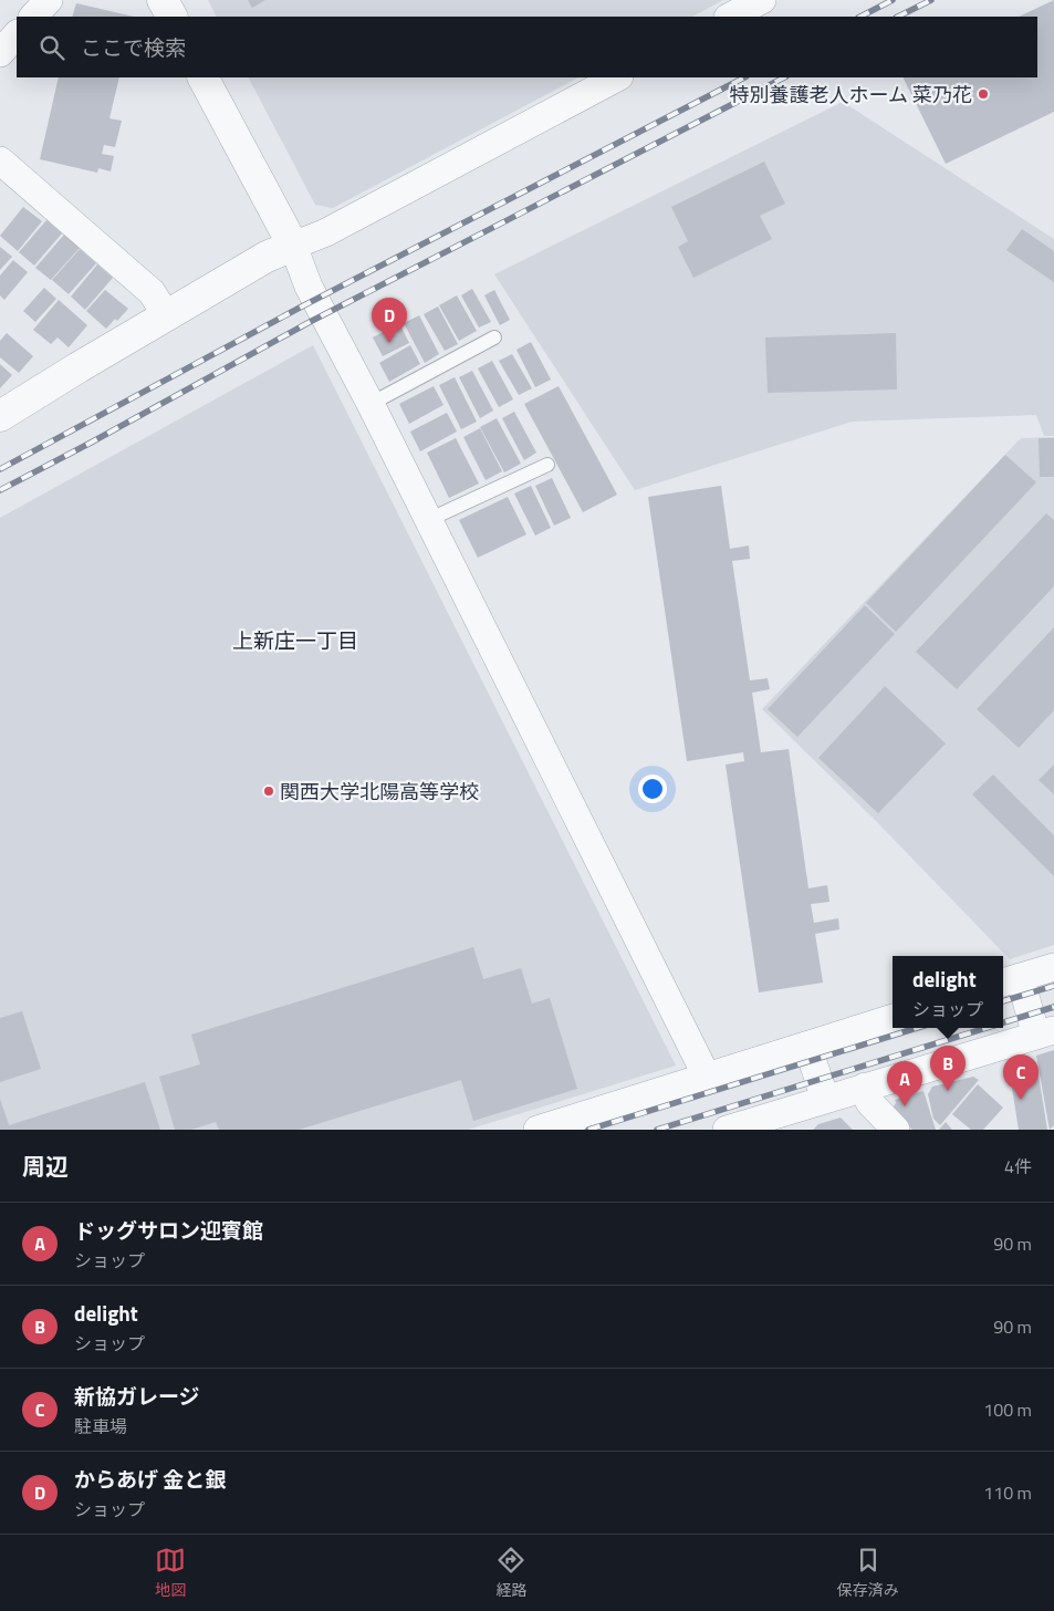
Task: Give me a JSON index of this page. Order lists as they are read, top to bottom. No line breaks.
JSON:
{"districts":["上新庄一丁目"],"places":["特別養護老人ホーム 菜乃花","関西大学北陽高等学校"],"page":{"search":"ここで検索","pins":["D","B","C","A"],"popup":["delight","ショップ"],"heading":["周辺","4件"],"list":[{"mark":"A","name":"ドッグサロン迎賓館","note":"ショップ","value":"90 m"},{"mark":"B","name":"delight","note":"ショップ","value":"90 m"},{"mark":"C","name":"新協ガレージ","note":"駐車場","value":"100 m"},{"mark":"D","name":"からあげ 金と銀","note":"ショップ","value":"110 m"}],"nav":["地図","経路","保存済み"]}}
